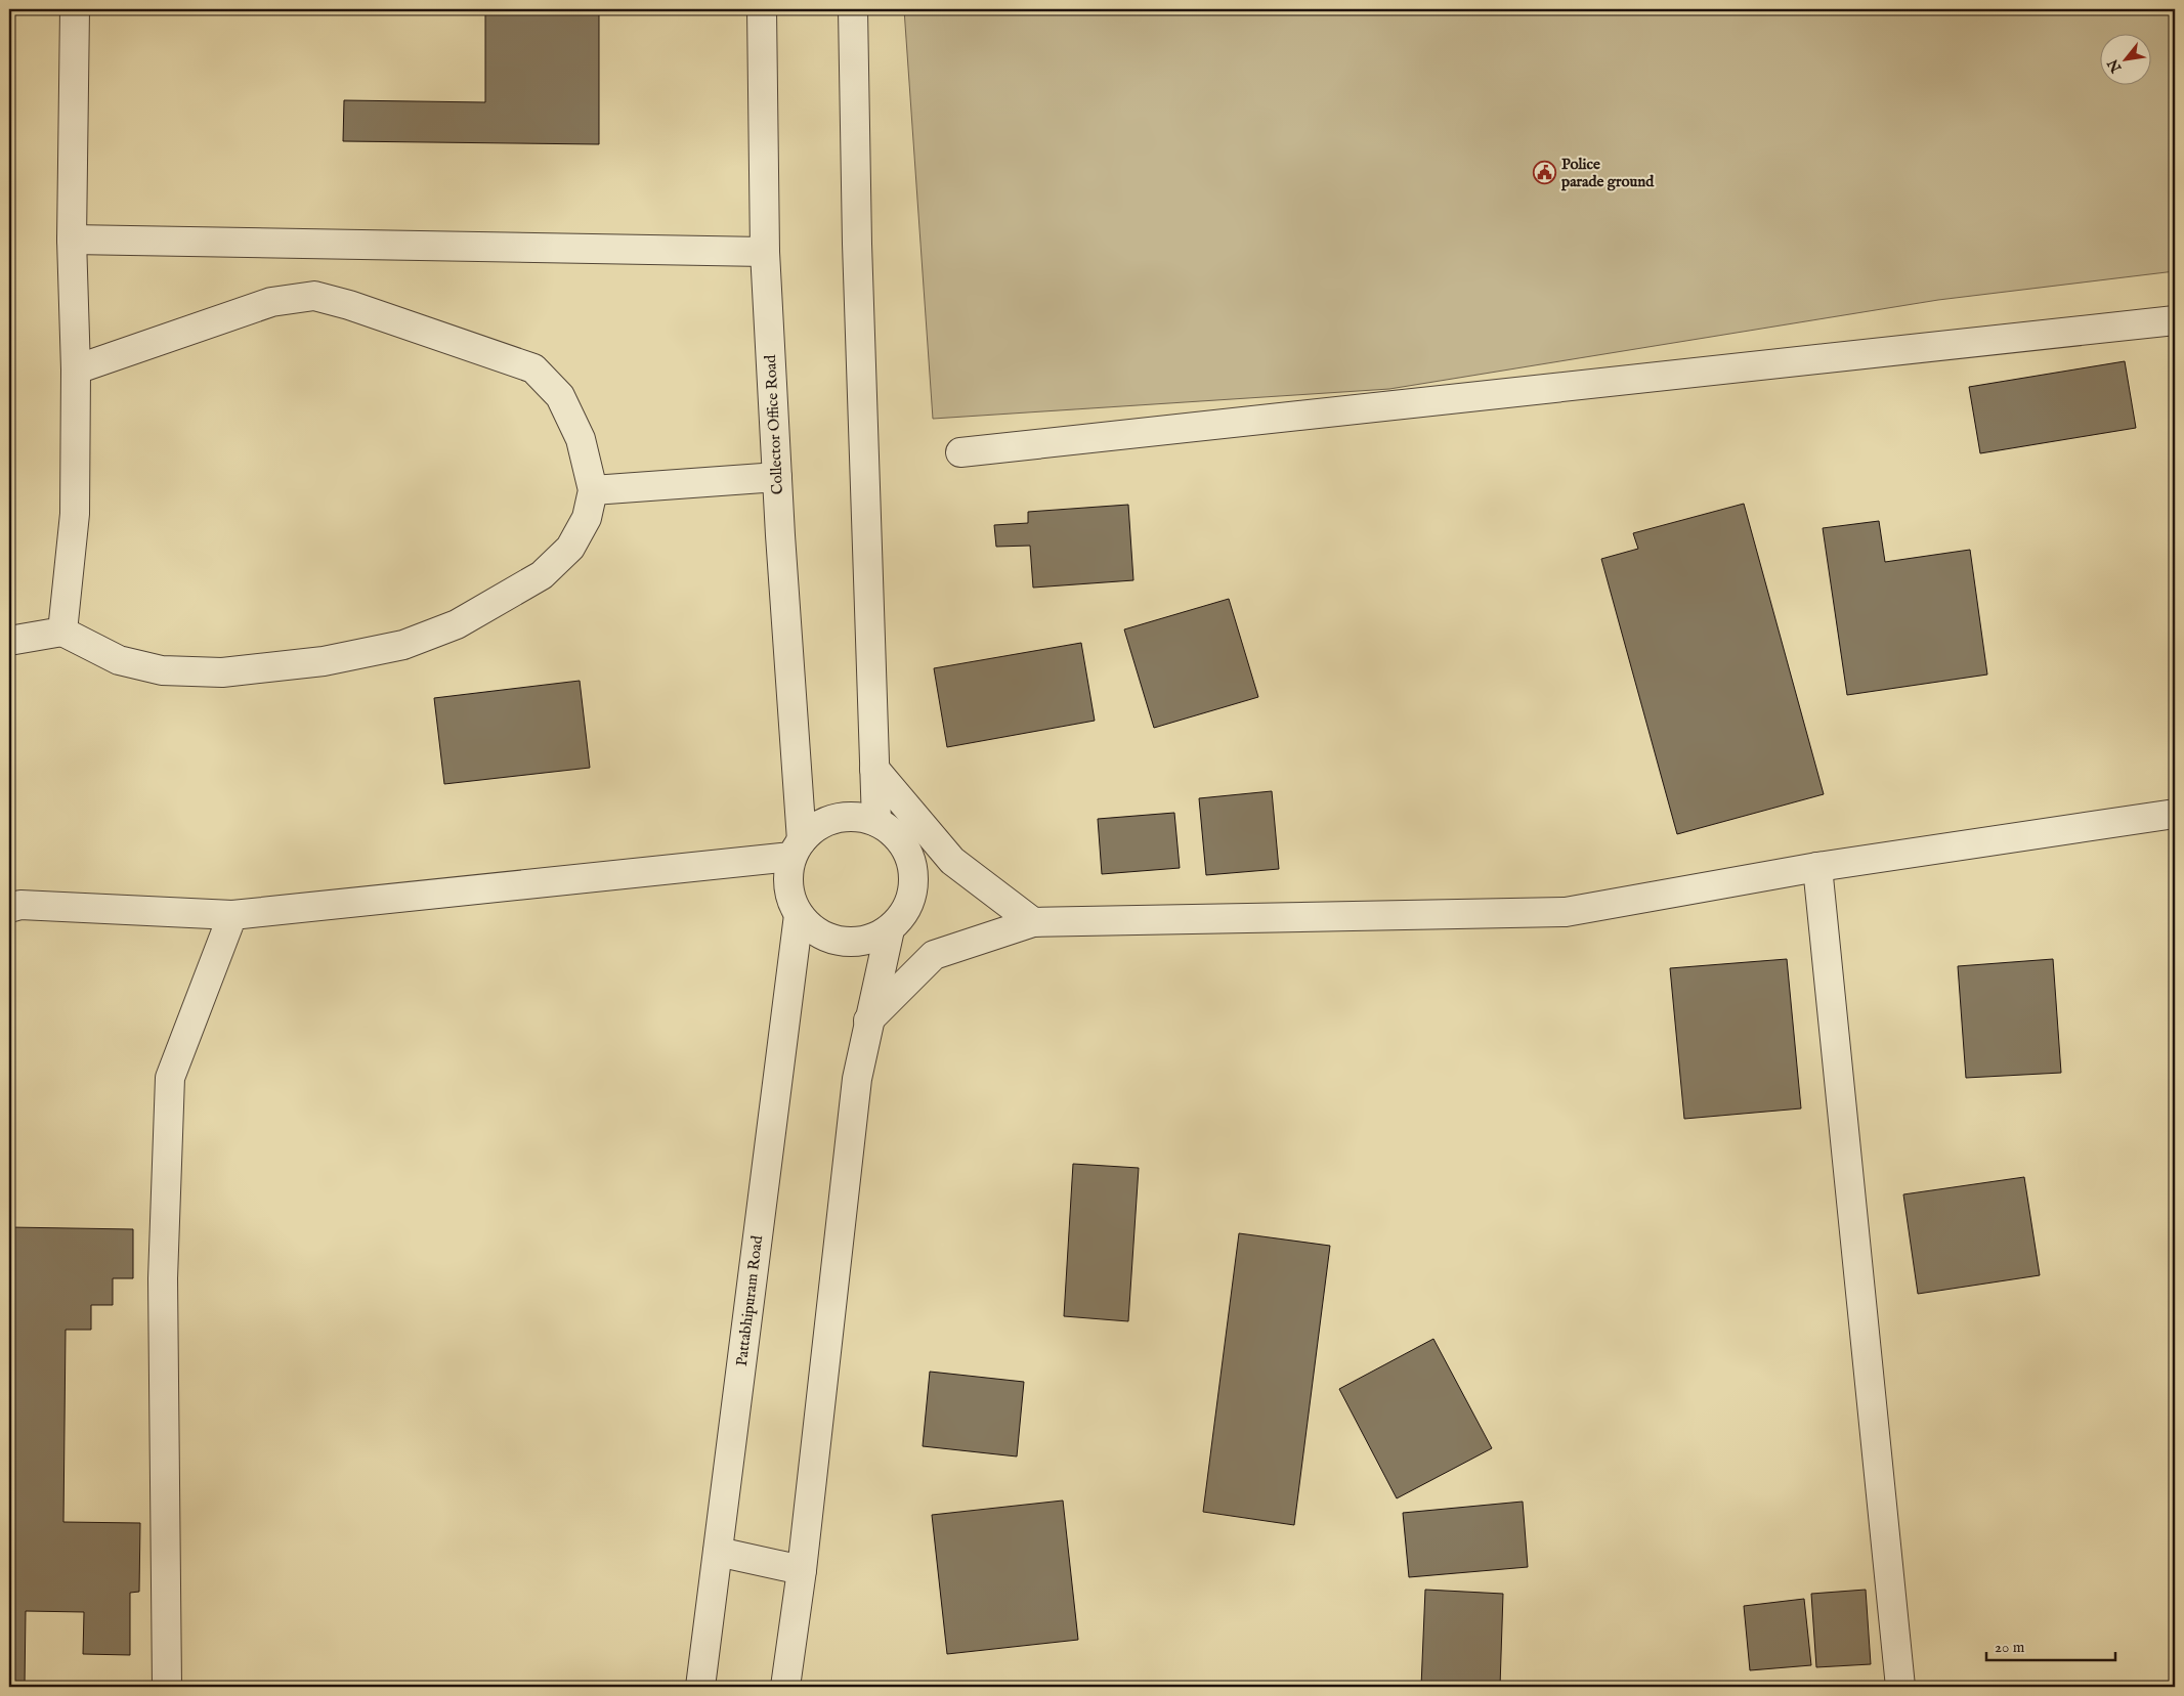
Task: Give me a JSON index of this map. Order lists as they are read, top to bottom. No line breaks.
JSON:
{"streets":{"street":["Collector Office Road","Pattabhipuram Road"]},"crossings":[["Collector Office Road","Pattabhipuram Road"]],"places":{"public building":["Police parade ground"]},"scale_bar":"20 m","north":"bottom left"}
